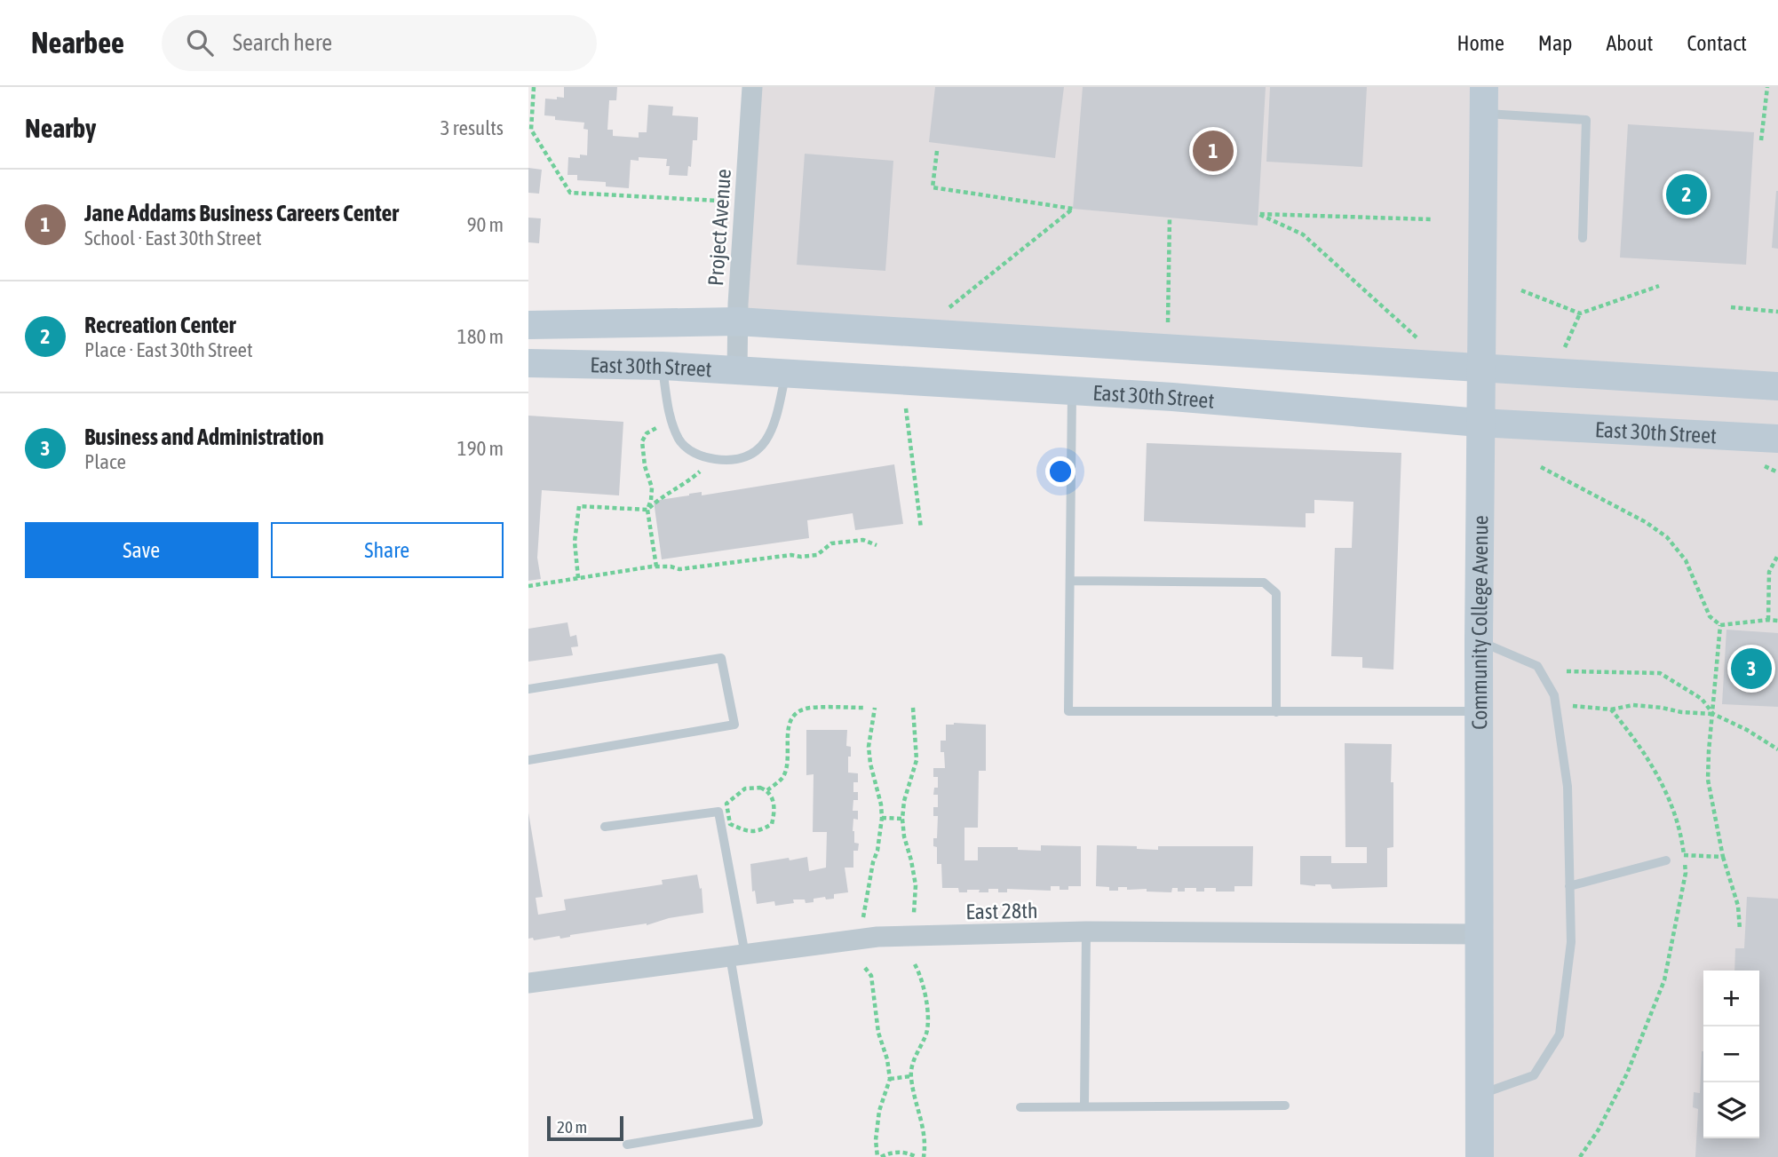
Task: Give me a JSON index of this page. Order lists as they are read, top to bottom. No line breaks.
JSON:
{"streets":{"main road":["East 30th Street","Community College Avenue"],"street":["Project Avenue","East 28th"]},"crossings":[["Project Avenue","East 30th Street"],["East 30th Street","Community College Avenue"],["Community College Avenue","East 28th"]],"scale_bar":"20 m","page":{"header":"Nearbee","search":"Search here","nav":["Home","Map","About","Contact"],"heading":["Nearby","3 results"],"pins":["1","2","3"],"list":[{"mark":"1","name":"Jane Addams Business Careers Center","note":"School · East 30th Street","value":"90 m"},{"mark":"2","name":"Recreation Center","note":"Place · East 30th Street","value":"180 m"},{"mark":"3","name":"Business and Administration","note":"Place","value":"190 m"}],"buttons":["Save","Share"],"map_buttons":["+","−"],"scale":"20 m"}}
